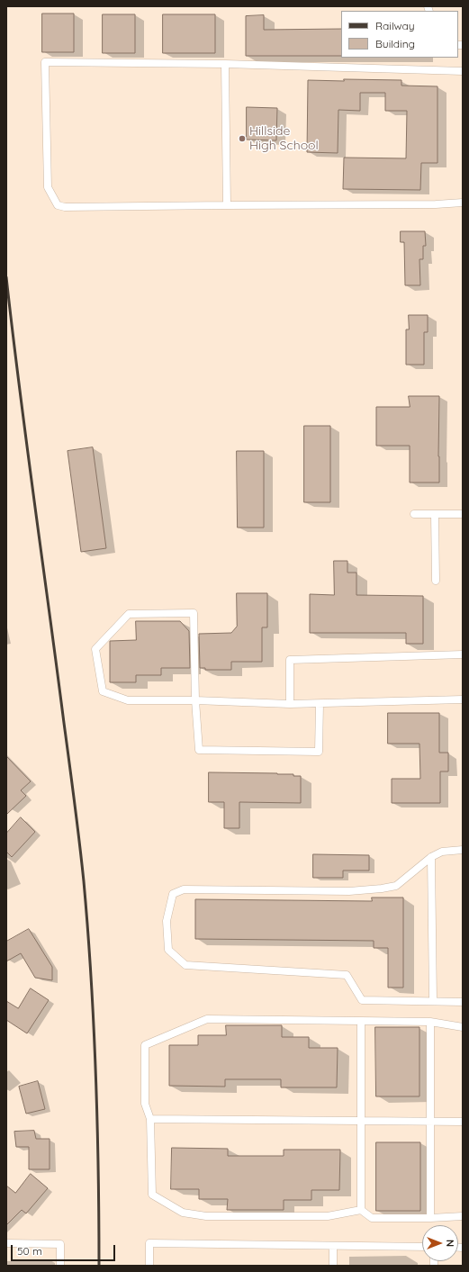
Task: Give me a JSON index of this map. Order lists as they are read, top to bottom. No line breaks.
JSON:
{"places":["Hillside High School"],"legend":["Railway","Building"],"scale_bar":"50 m","north":"right"}
